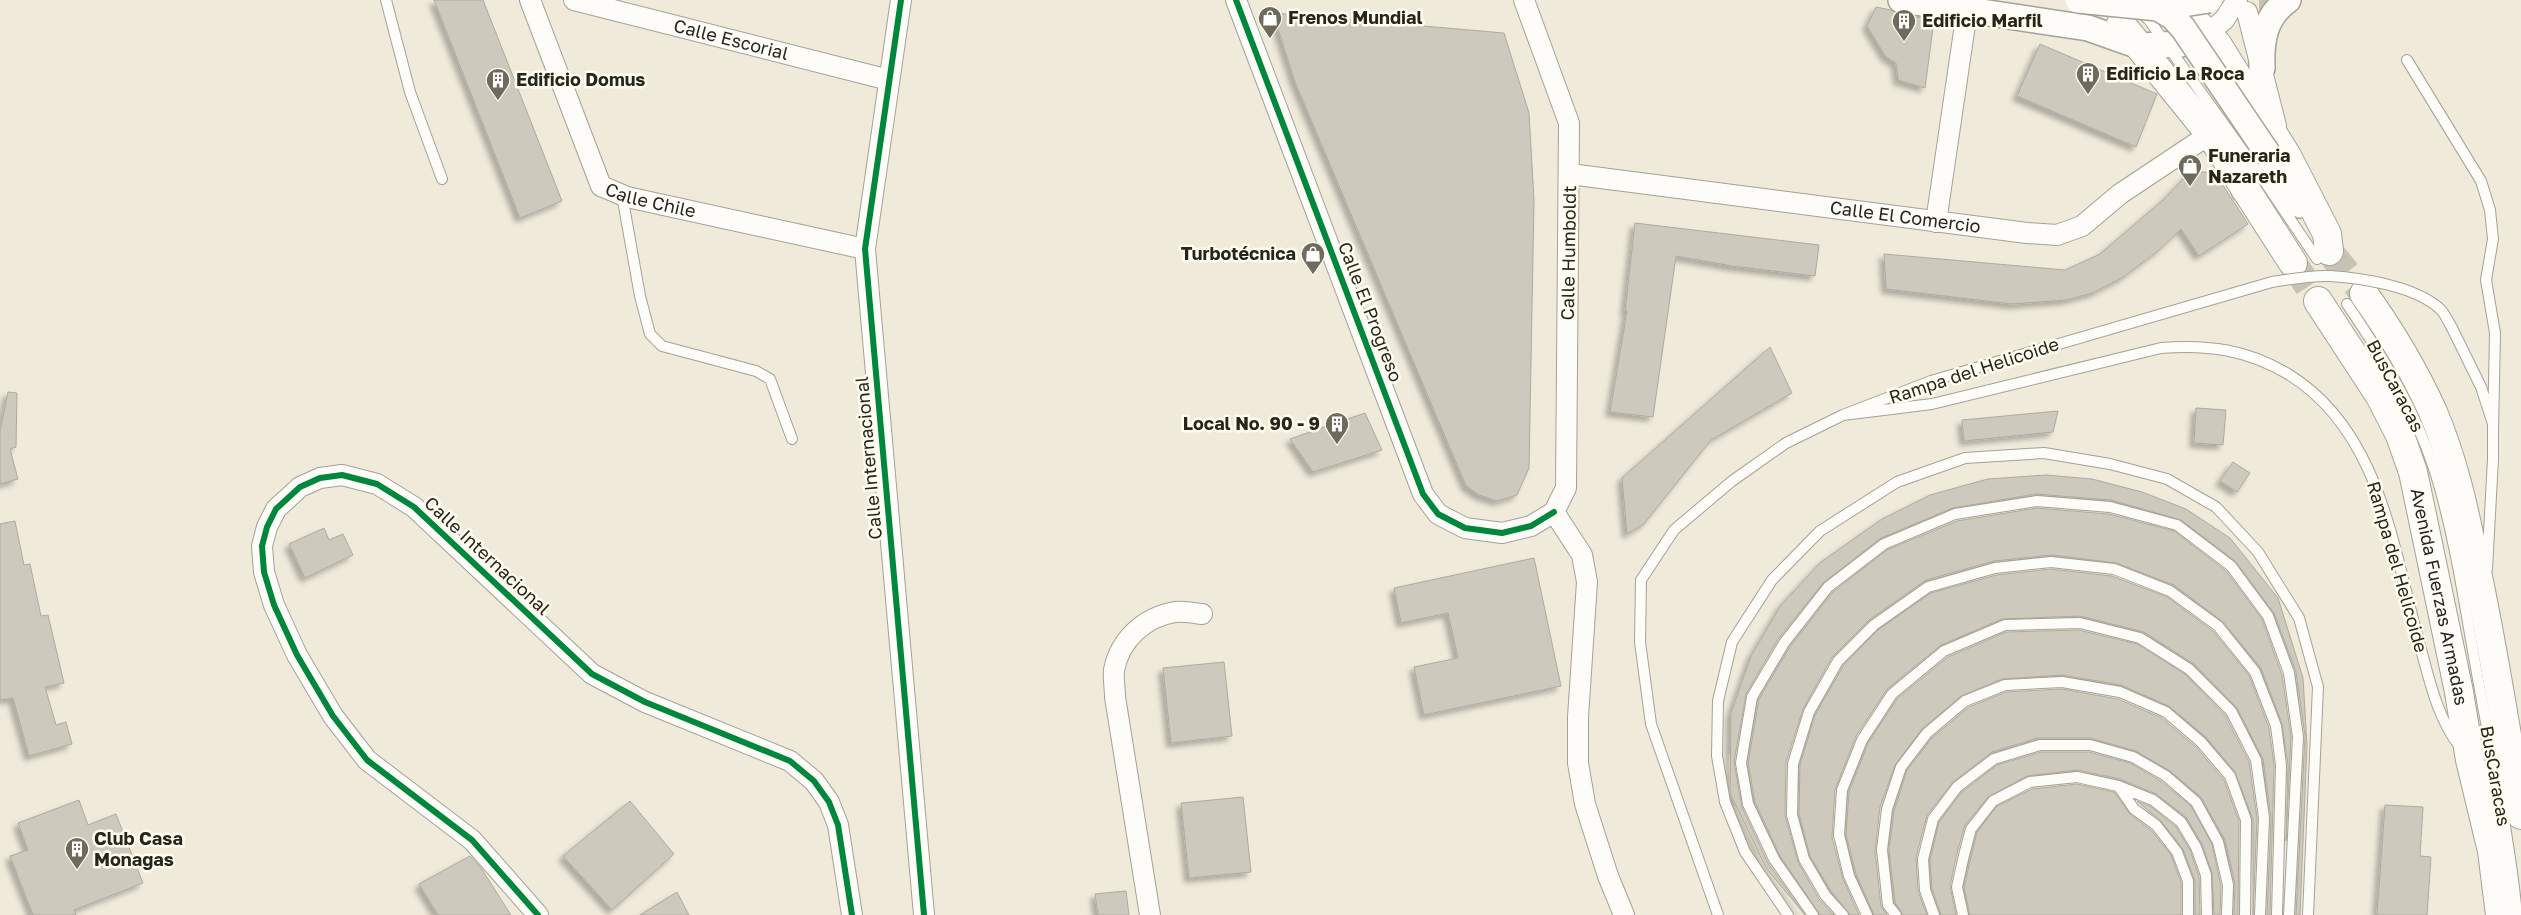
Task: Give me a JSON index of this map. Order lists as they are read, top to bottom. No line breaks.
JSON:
{"streets":{"main road":["Avenida Fuerzas Armadas"],"street":["Calle Escorial","Calle Chile","Calle El Comercio","Calle Humboldt","Calle El Progreso","Calle Internacional"],"lane":["Rampa del Helicoide","BusCaracas"]},"crossings":[["Calle Escorial","Calle Internacional"],["Calle Chile","Calle Internacional"],["Calle El Comercio","Calle Humboldt"],["Calle Humboldt","Calle El Progreso"],["Rampa del Helicoide","Avenida Fuerzas Armadas"]],"places":{"shop":["Frenos Mundial","Funeraria Nazareth","Turbotécnica"],"building":["Edificio Marfil","Edificio La Roca","Edificio Domus","Local No. 90 - 9","Club Casa Monagas"]}}
